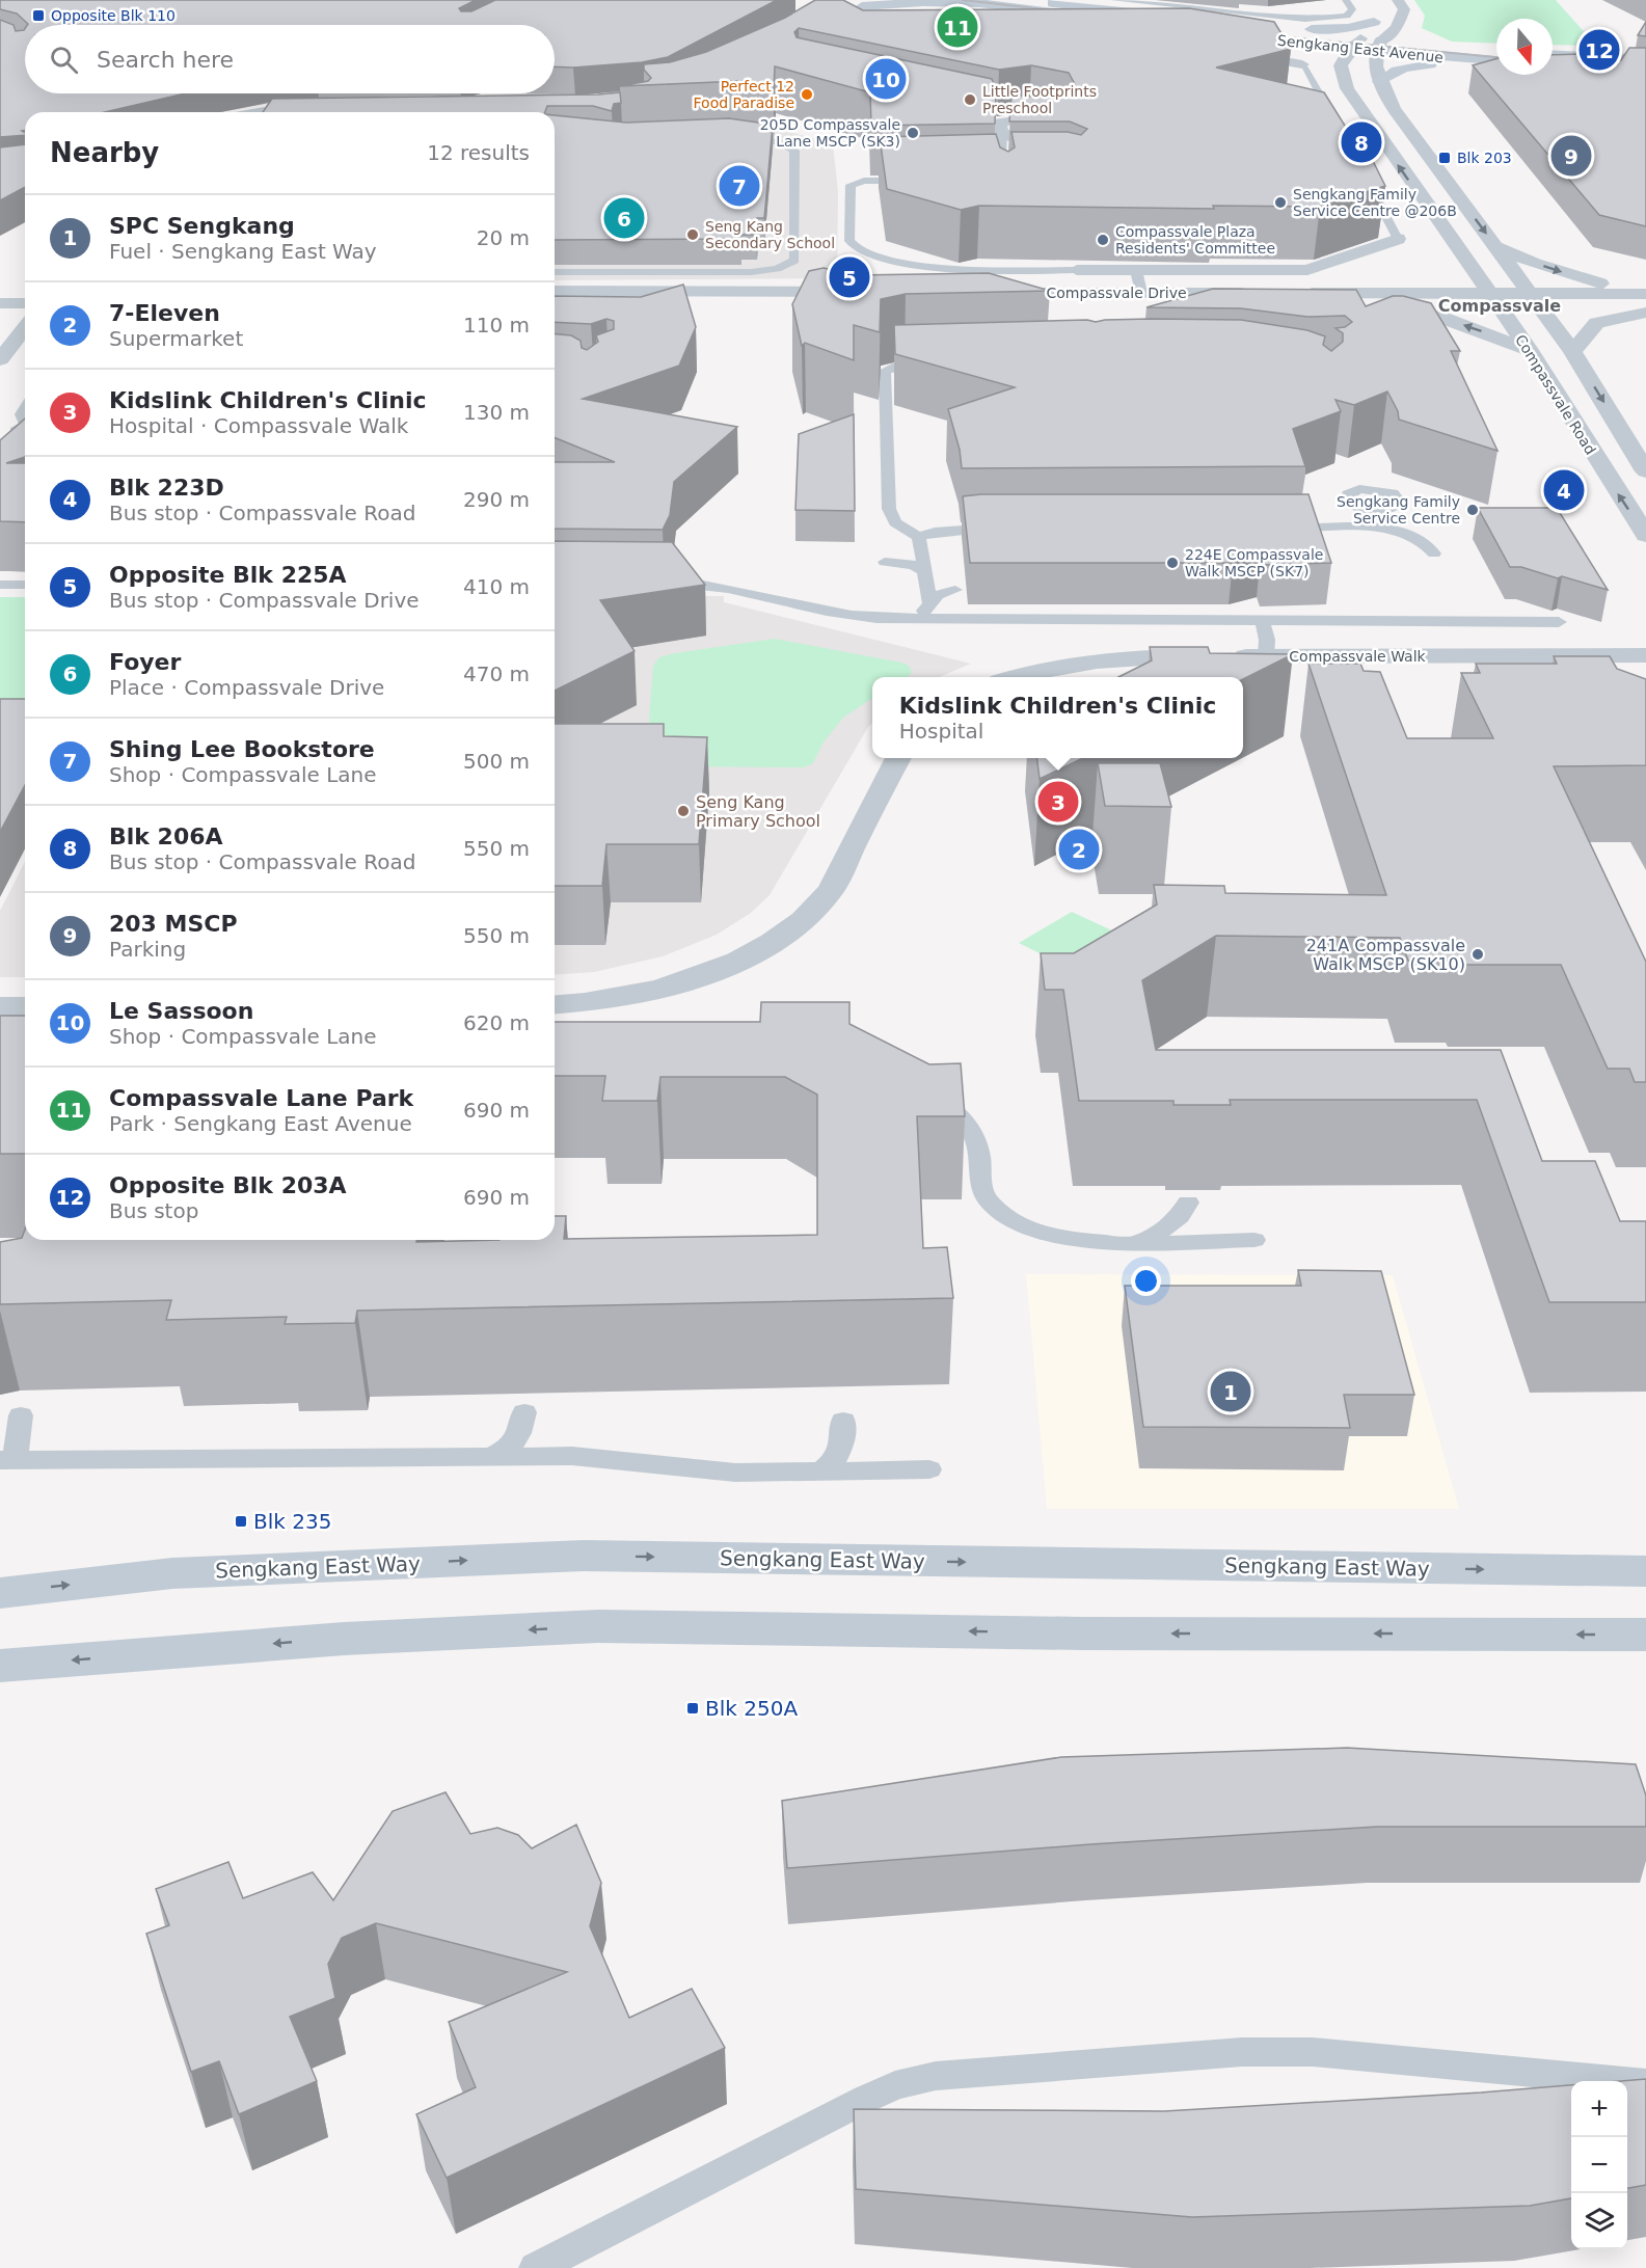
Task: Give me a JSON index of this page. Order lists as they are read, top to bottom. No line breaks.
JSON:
{"streets":{"main road":["Sengkang East Avenue","Sengkang East Way"],"street":["Compassvale Drive","Compassvale Road","Compassvale Walk"]},"crossings":[["Sengkang East Avenue","Compassvale Road"]],"districts":["Compassvale"],"places":{"transit":["Opposite Blk 110","Blk 203","Blk 235","Blk 250A"],"other":["Perfect 12 Food Paradise","Little Footprints Preschool","205D Compassvale Lane MSCP (SK3)","Sengkang Family Service Centre @206B","Seng Kang Secondary School","Compassvale Plaza Residents' Committee","Sengkang Family Service Centre","224E Compassvale Walk MSCP (SK7)","Seng Kang Primary School","241A Compassvale Walk MSCP (SK10)"]},"north":"bottom","page":{"pins":["11","12","10","8","9","7","6","5","4","3","2","1"],"search":"Search here","heading":["Nearby","12 results"],"list":[{"mark":"1","name":"SPC Sengkang","note":"Fuel · Sengkang East Way","value":"20 m"},{"mark":"2","name":"7-Eleven","note":"Supermarket","value":"110 m"},{"mark":"3","name":"Kidslink Children's Clinic","note":"Hospital · Compassvale Walk","value":"130 m"},{"mark":"4","name":"Blk 223D","note":"Bus stop · Compassvale Road","value":"290 m"},{"mark":"5","name":"Opposite Blk 225A","note":"Bus stop · Compassvale Drive","value":"410 m"},{"mark":"6","name":"Foyer","note":"Place · Compassvale Drive","value":"470 m"},{"mark":"7","name":"Shing Lee Bookstore","note":"Shop · Compassvale Lane","value":"500 m"},{"mark":"8","name":"Blk 206A","note":"Bus stop · Compassvale Road","value":"550 m"},{"mark":"9","name":"203 MSCP","note":"Parking","value":"550 m"},{"mark":"10","name":"Le Sassoon","note":"Shop · Compassvale Lane","value":"620 m"},{"mark":"11","name":"Compassvale Lane Park","note":"Park · Sengkang East Avenue","value":"690 m"},{"mark":"12","name":"Opposite Blk 203A","note":"Bus stop","value":"690 m"}],"popup":["Kidslink Children's Clinic","Hospital"],"map_buttons":["+","−"]}}
